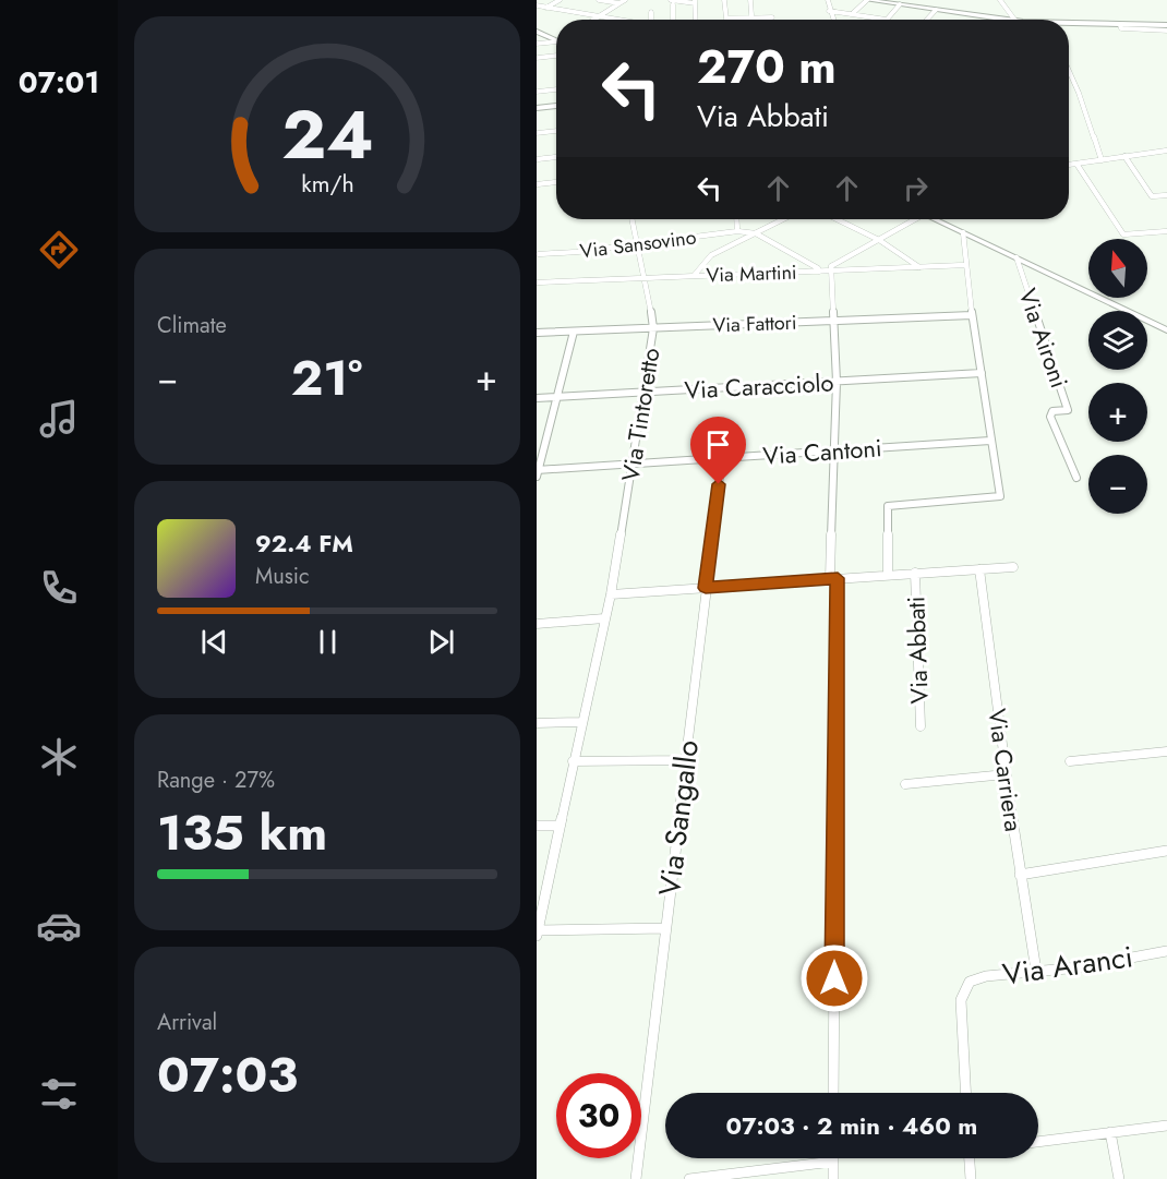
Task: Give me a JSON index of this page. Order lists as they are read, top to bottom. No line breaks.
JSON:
{"streets":{"street":["Via Sansovino","Via Martini","Via Fattori","Via Aironi","Via Caracciolo","Via Tintoretto","Via Cantoni","Via Abbati","Via Carriera","Via Sangallo","Via Aranci"]},"crossings":[["Via Sansovino","Via Tintoretto"],["Via Martini","Via Tintoretto"],["Via Fattori","Via Tintoretto"],["Via Caracciolo","Via Tintoretto"],["Via Tintoretto","Via Cantoni"],["Via Tintoretto","Via Abbati"],["Via Cantoni","Via Sangallo"],["Via Abbati","Via Carriera"],["Via Abbati","Via Sangallo"],["Via Carriera","Via Aranci"]],"north":"top","page":{"tabs":"07:01","turn":["270 m","Via Abbati"],"map_buttons":["+","−"],"tile":["Climate",["Range · 27%","135 km"],["Arrival","07:03"]],"heat":["−","21°","+"],"song":["92.4 FM","Music"],"limit":"30","trip":"07:03 · 2 min · 460 m","gauge":["24","km/h"]}}
